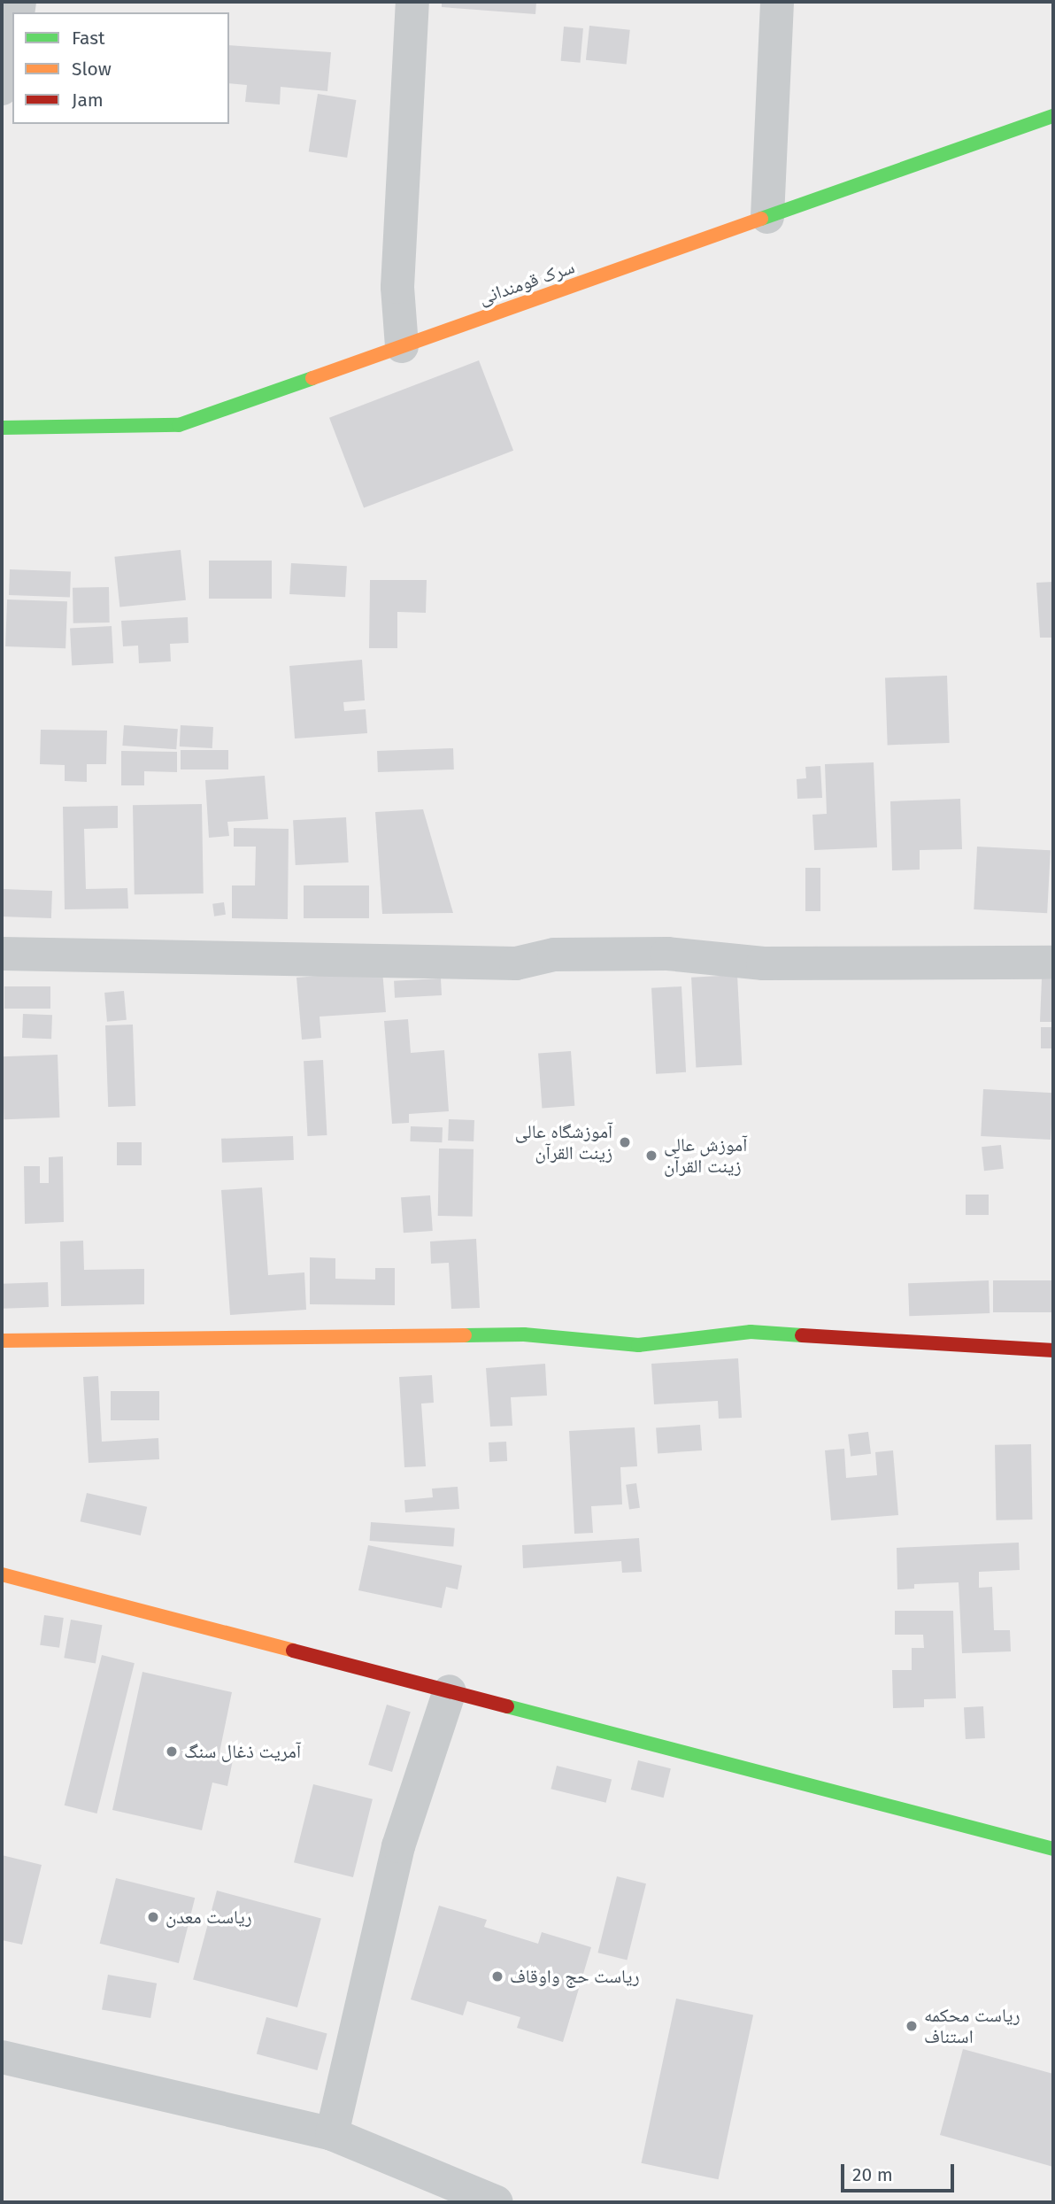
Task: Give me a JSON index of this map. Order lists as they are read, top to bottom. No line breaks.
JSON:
{"streets":{"street":["سرک قومندانی"]},"places":["آموزشگاه عالی زینت القرآن","آموزش عالی زینت القرآن","آمریت ذغال سنگ","ریاست معدن","ریاست حج واوقاف","ریاست محکمه استناف"],"legend":["Fast","Slow","Jam"],"scale_bar":"20 m"}
